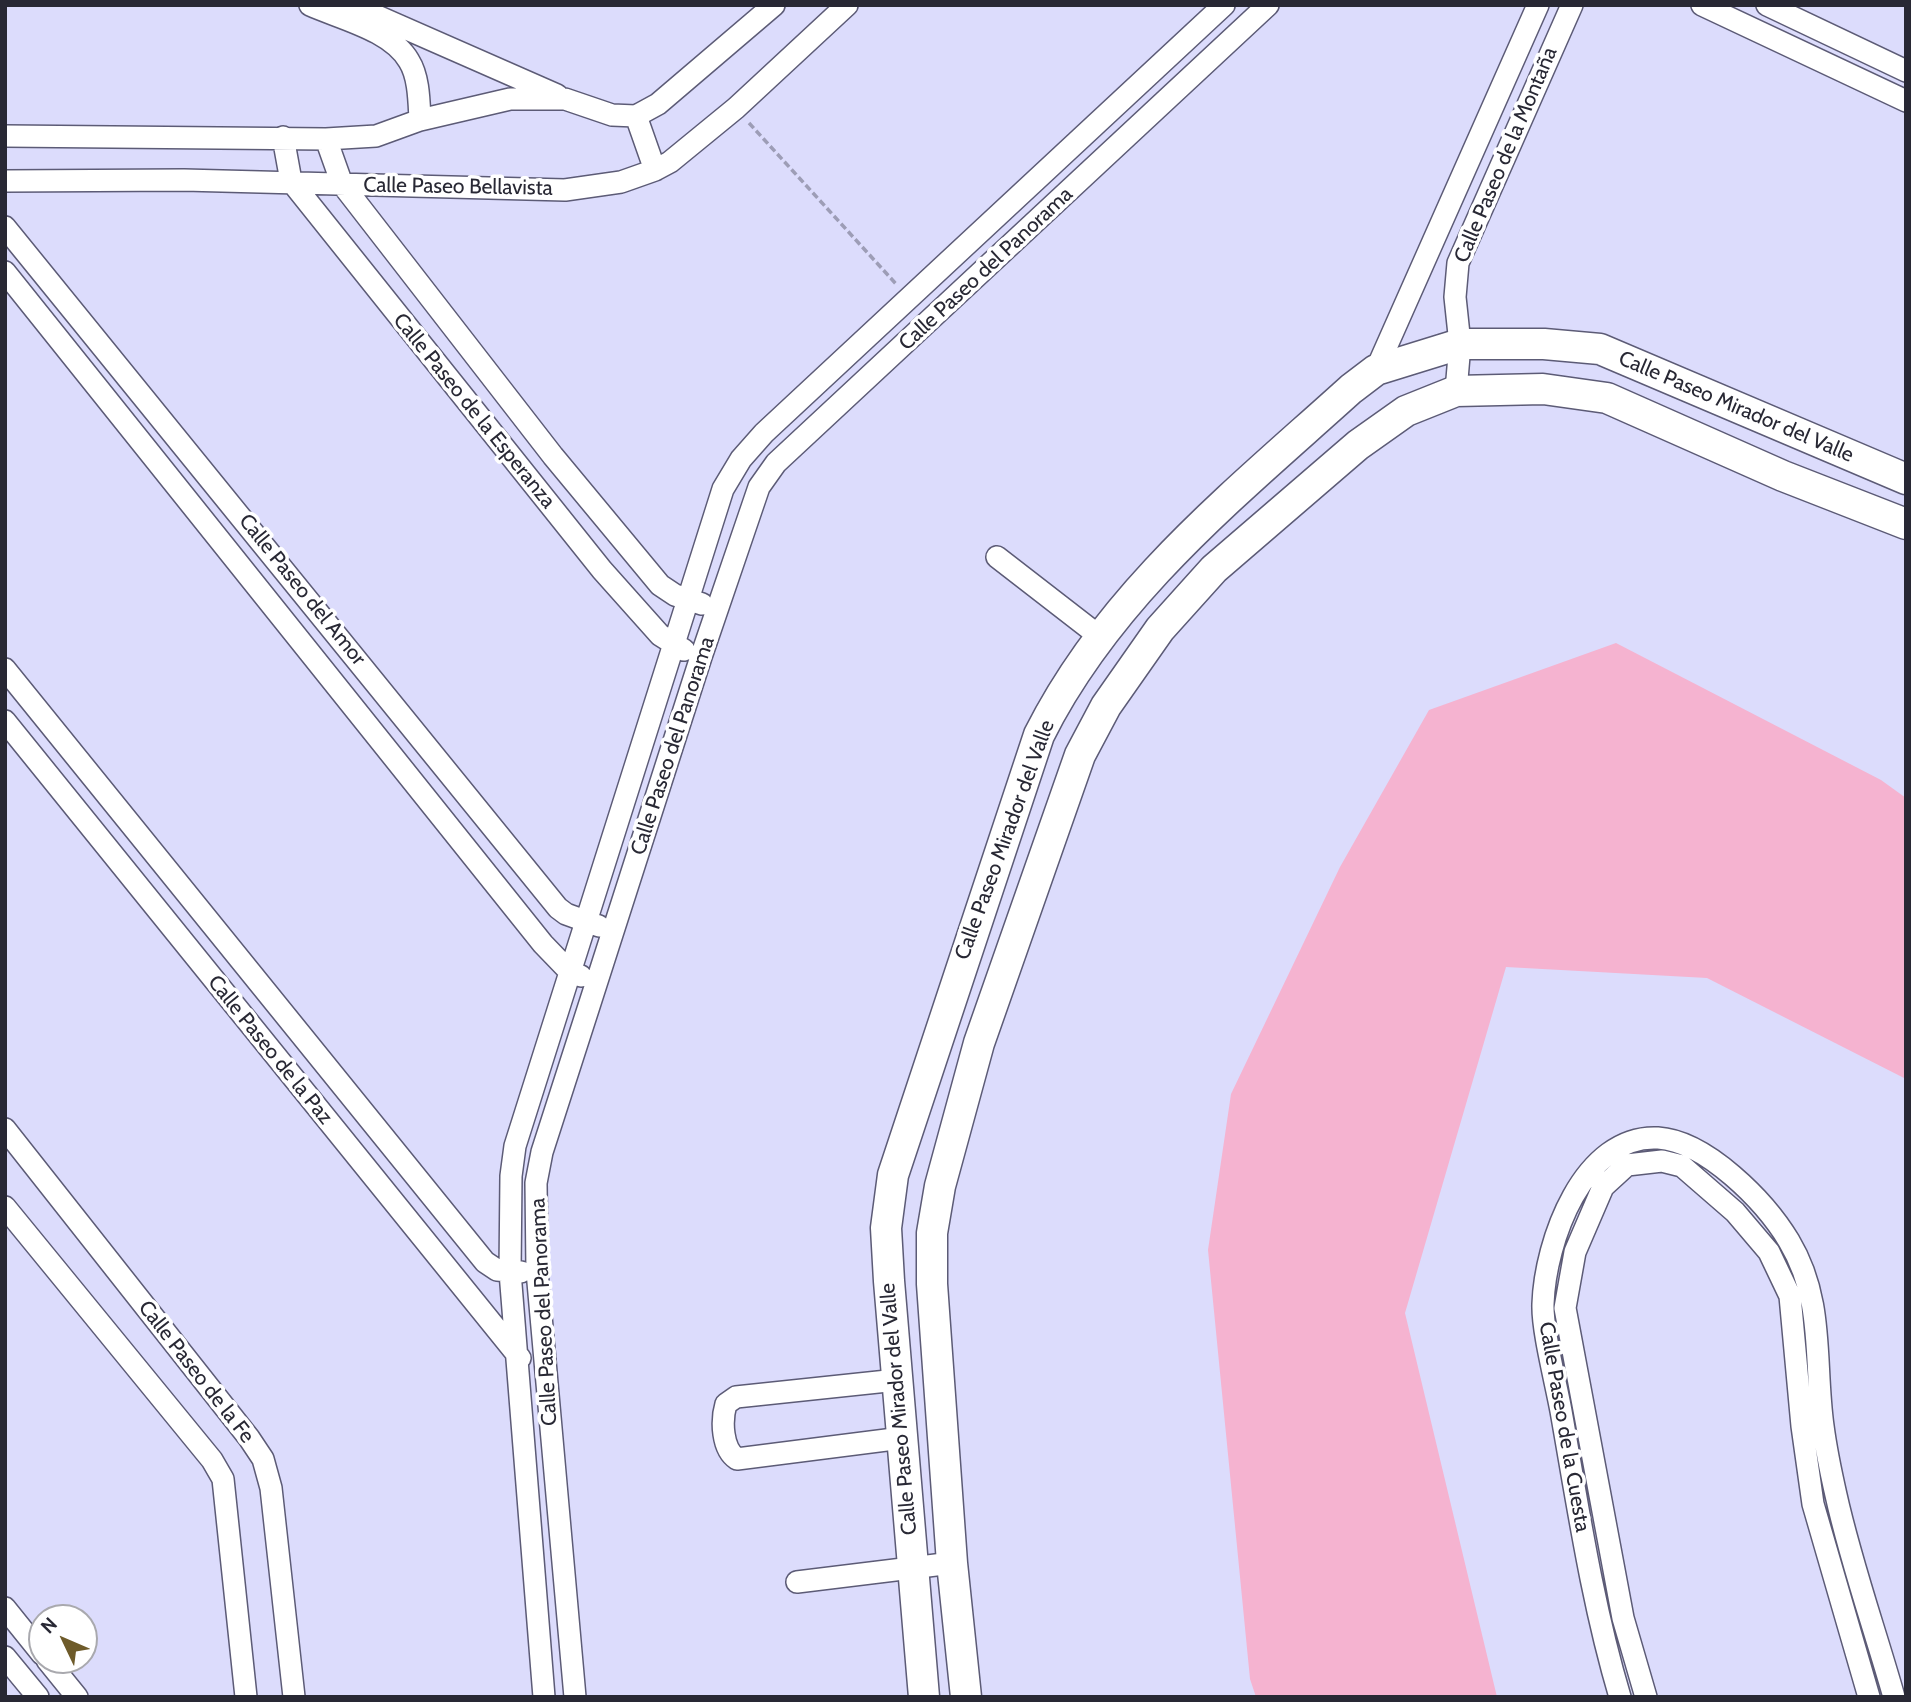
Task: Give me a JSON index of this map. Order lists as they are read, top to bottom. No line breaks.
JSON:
{"streets":{"street":["Calle Paseo de la Montaña","Calle Paseo Bellavista","Calle Paseo del Panorama","Calle Paseo Mirador del Valle","Calle Paseo de la Esperanza","Calle Paseo del Amor","Calle Paseo de la Paz","Calle Paseo de la Fe","Calle Paseo de la Cuesta"]},"crossings":[["Calle Paseo de la Montaña","Calle Paseo Mirador del Valle"],["Calle Paseo Bellavista","Calle Paseo de la Esperanza"],["Calle Paseo del Panorama","Calle Paseo de la Esperanza"],["Calle Paseo del Panorama","Calle Paseo del Amor"],["Calle Paseo del Panorama","Calle Paseo de la Paz"]],"north":"top left"}
